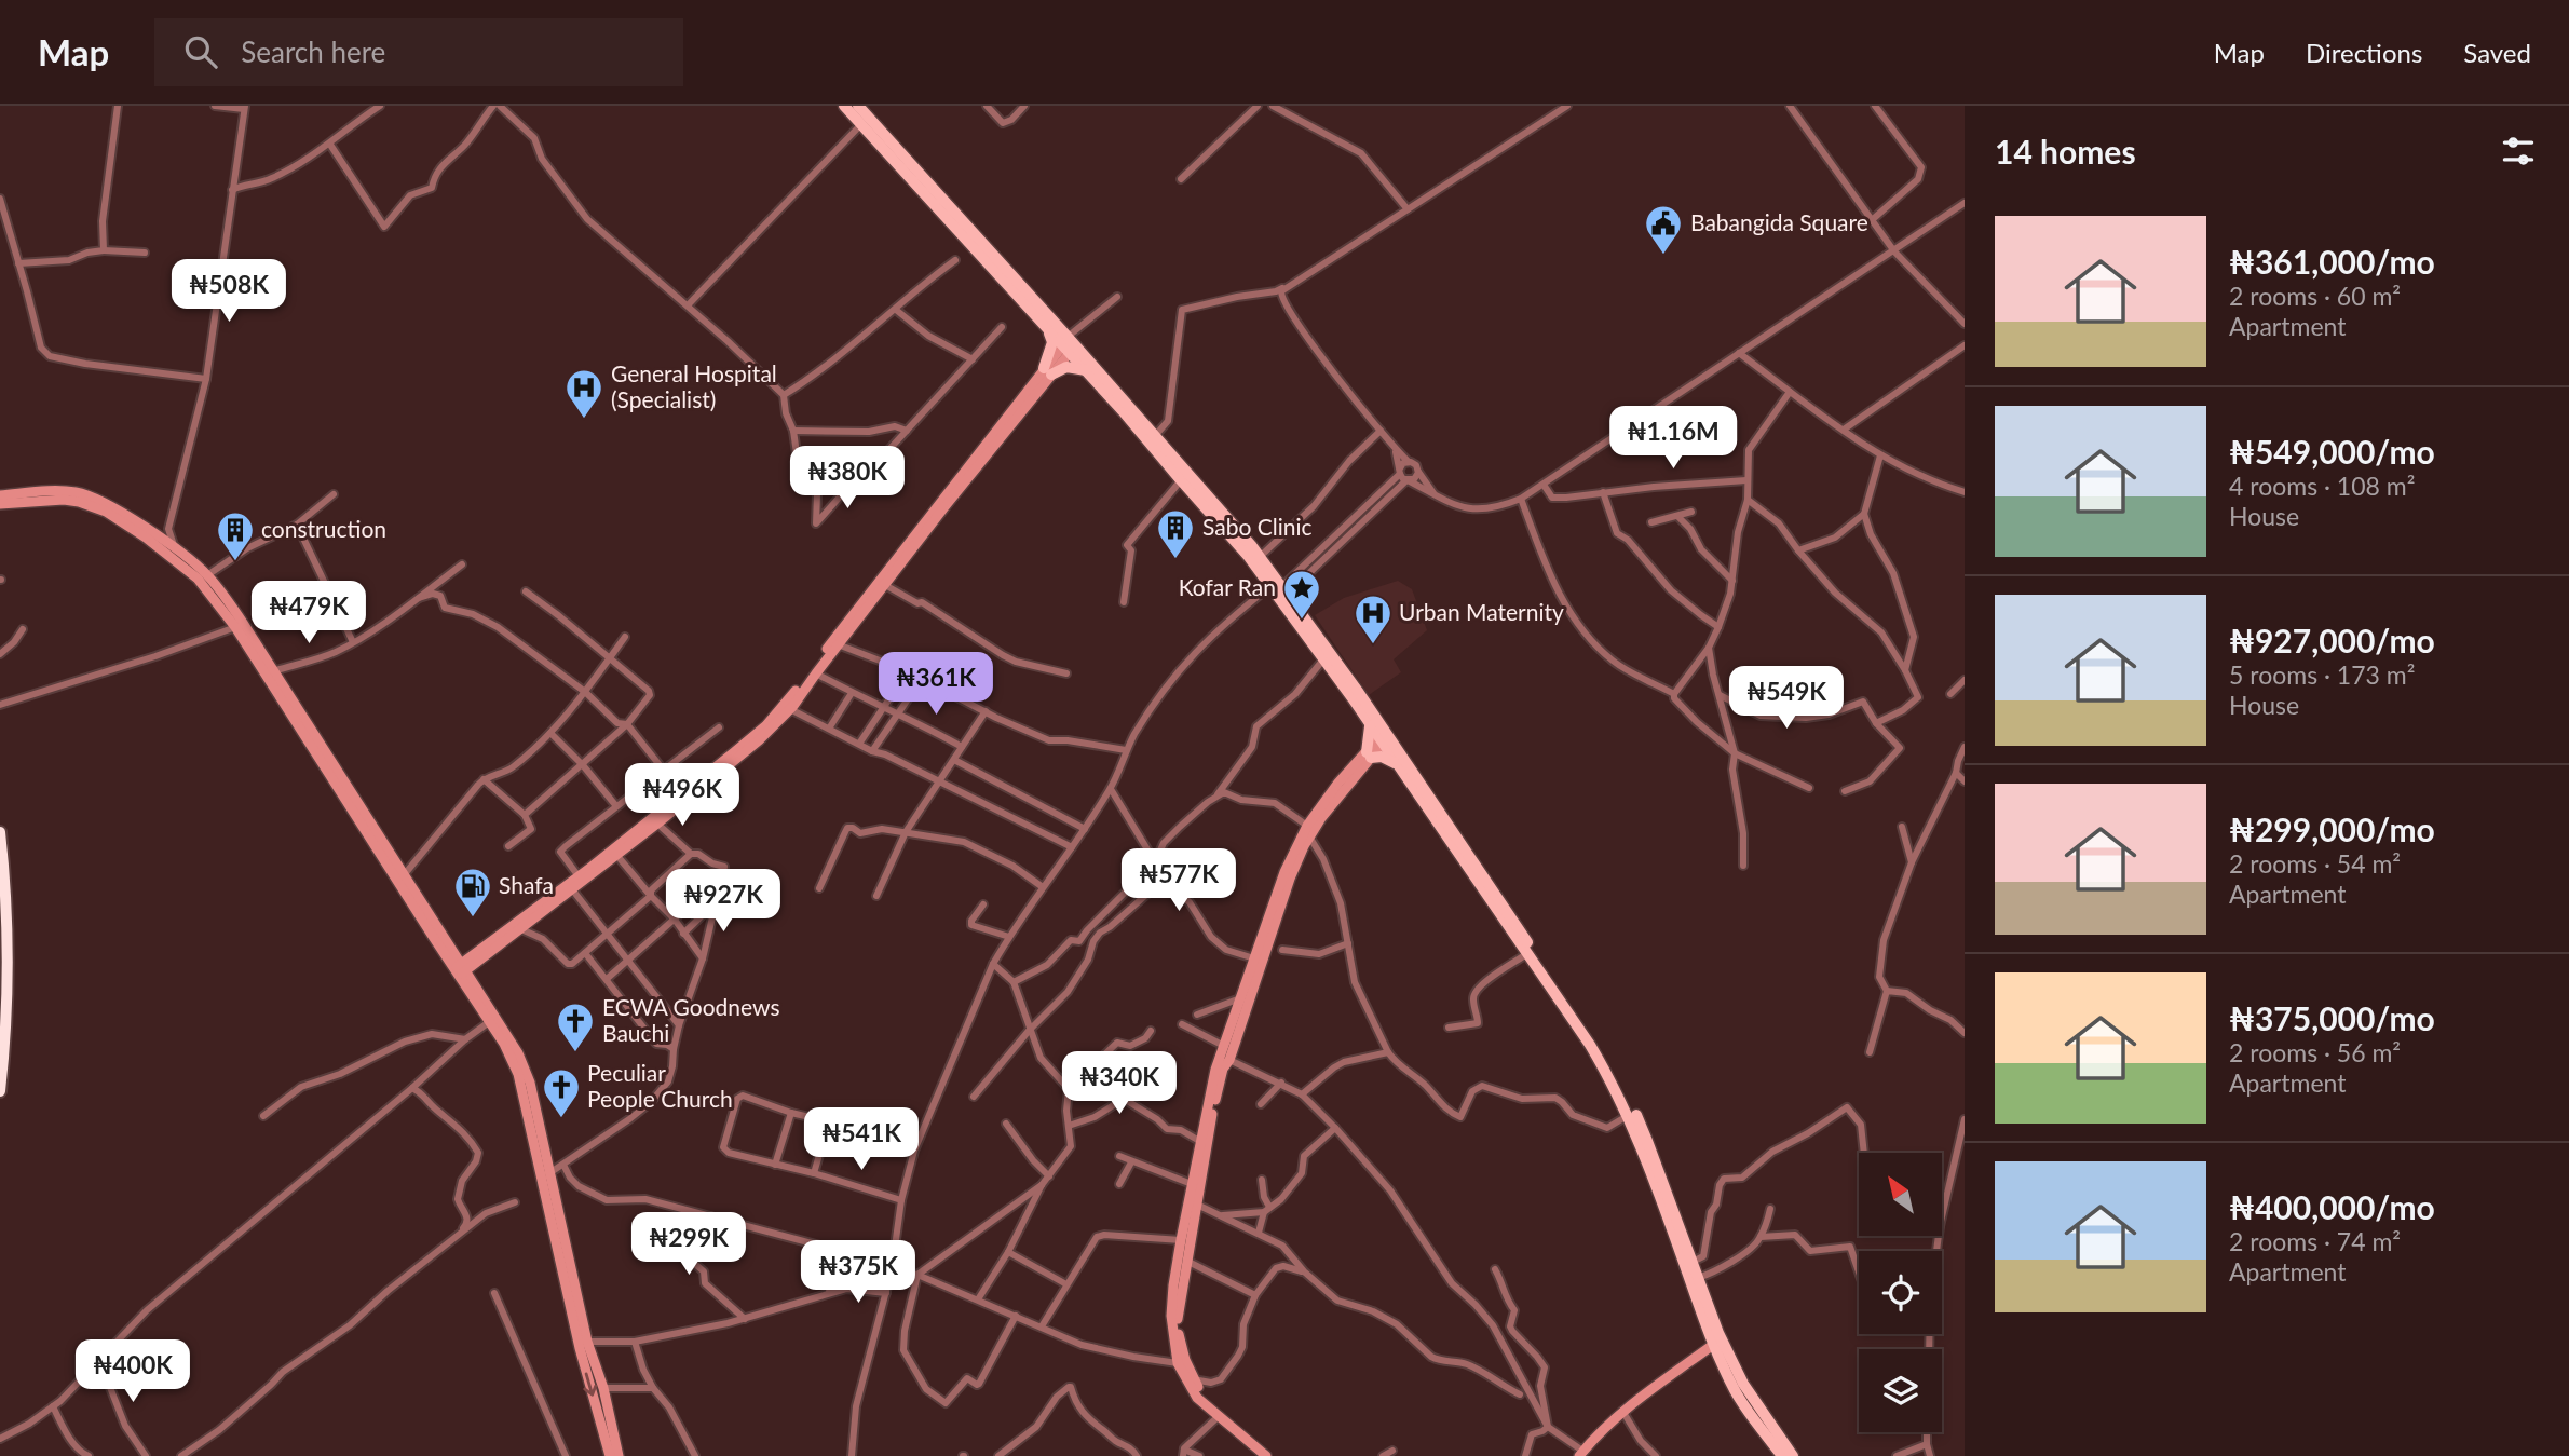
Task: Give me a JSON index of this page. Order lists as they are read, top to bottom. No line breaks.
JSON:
{"places":{"public building":["Babangida Square"],"hospital":["General Hospital (Specialist)","Urban Maternity"],"building":["Sabo Clinic","construction"],"place":["Kofar Ran"],"fuel station":["Shafa"],"church":["ECWA Goodnews Bauchi","Peculiar People Church"]},"north":"top left","page":{"header":"Map","search":"Search here","nav":["Map","Directions","Saved"],"heading":"14 homes","list":[{"name":"₦361,000/mo","note":"2 rooms · 60 m² · Apartment"},{"name":"₦549,000/mo","note":"4 rooms · 108 m² · House"},{"name":"₦927,000/mo","note":"5 rooms · 173 m² · House"},{"name":"₦299,000/mo","note":"2 rooms · 54 m² · Apartment"},{"name":"₦375,000/mo","note":"2 rooms · 56 m² · Apartment"},{"name":"₦400,000/mo","note":"2 rooms · 74 m² · Apartment"}],"price":["₦508K","₦1.16M","₦380K","₦479K","₦361K","₦549K","₦496K","₦577K","₦927K","₦340K","₦541K","₦299K","₦375K","₦400K"]}}
